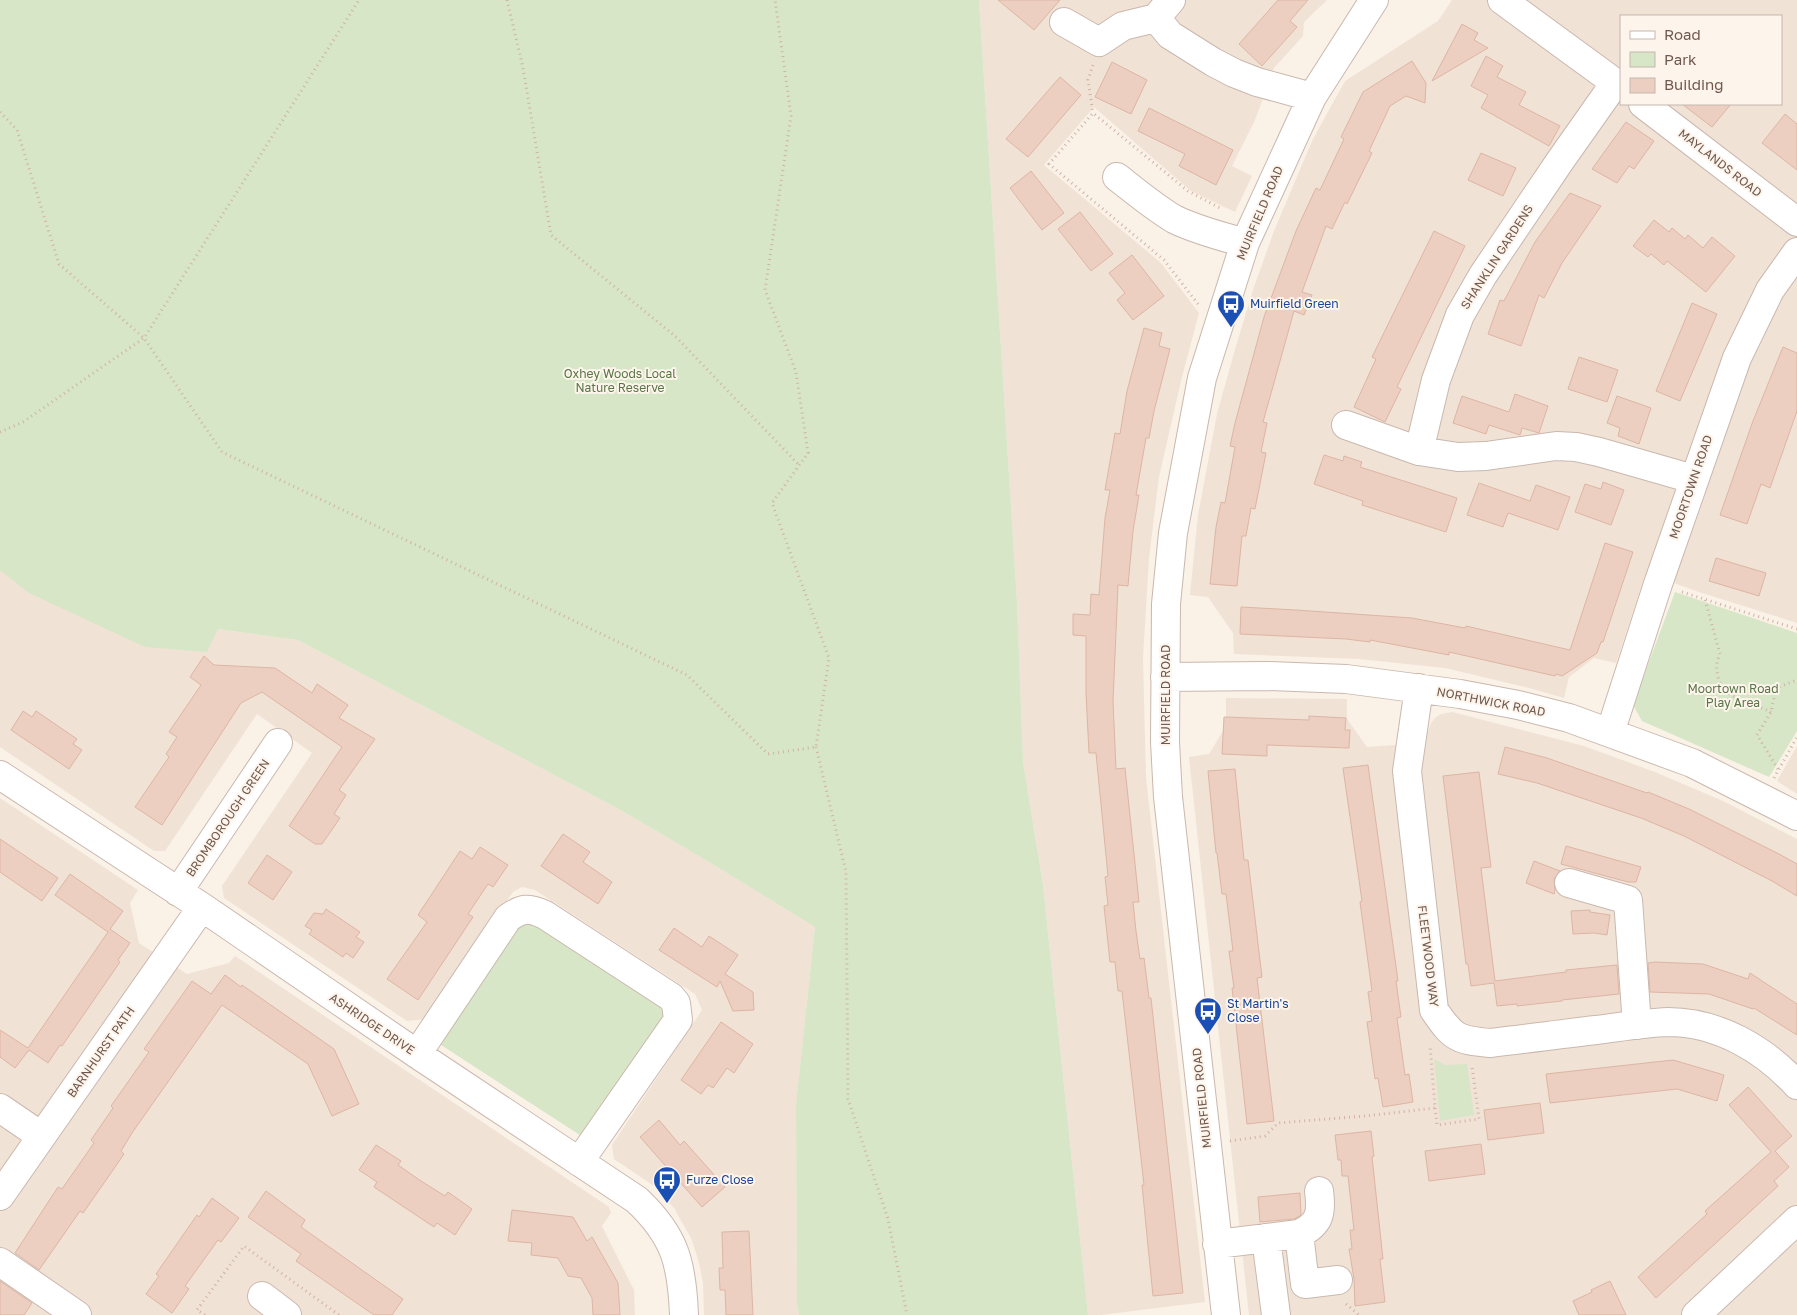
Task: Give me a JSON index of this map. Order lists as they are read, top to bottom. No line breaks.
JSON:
{"streets":{"street":["MAYLANDS ROAD","MUIRFIELD ROAD","SHANKLIN GARDENS","MOORTOWN ROAD","NORTHWICK ROAD","BROMBOROUGH GREEN","FLEETWOOD WAY","ASHRIDGE DRIVE","BARNHURST PATH"]},"crossings":[["MUIRFIELD ROAD","NORTHWICK ROAD"],["MOORTOWN ROAD","NORTHWICK ROAD"],["NORTHWICK ROAD","FLEETWOOD WAY"],["BROMBOROUGH GREEN","ASHRIDGE DRIVE"],["ASHRIDGE DRIVE","BARNHURST PATH"]],"parks":["Oxhey Woods Local Nature Reserve","Moortown Road Play Area"],"places":{"bus stop":["Muirfield Green","St Martin's Close","Furze Close"]},"legend":["Road","Park","Building"]}
